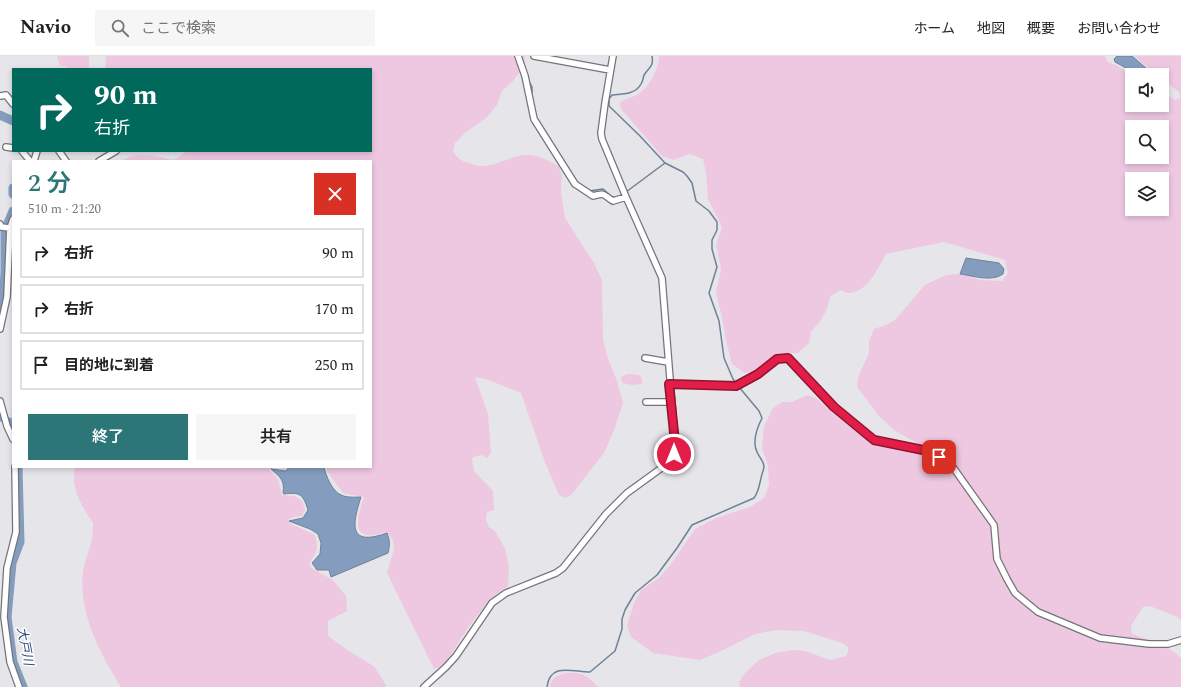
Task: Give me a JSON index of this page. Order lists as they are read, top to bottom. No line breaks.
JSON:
{"water":["大戸川"],"page":{"header":"Navio","search":"ここで検索","nav":["ホーム","地図","概要","お問い合わせ"],"turn":["90 m","右折"],"heading":["2 分","510 m · 21:20"],"list":[{"name":"右折","value":"90 m"},{"name":"右折","value":"170 m"},{"name":"目的地に到着","value":"250 m"}],"buttons":["終了","共有"]}}
